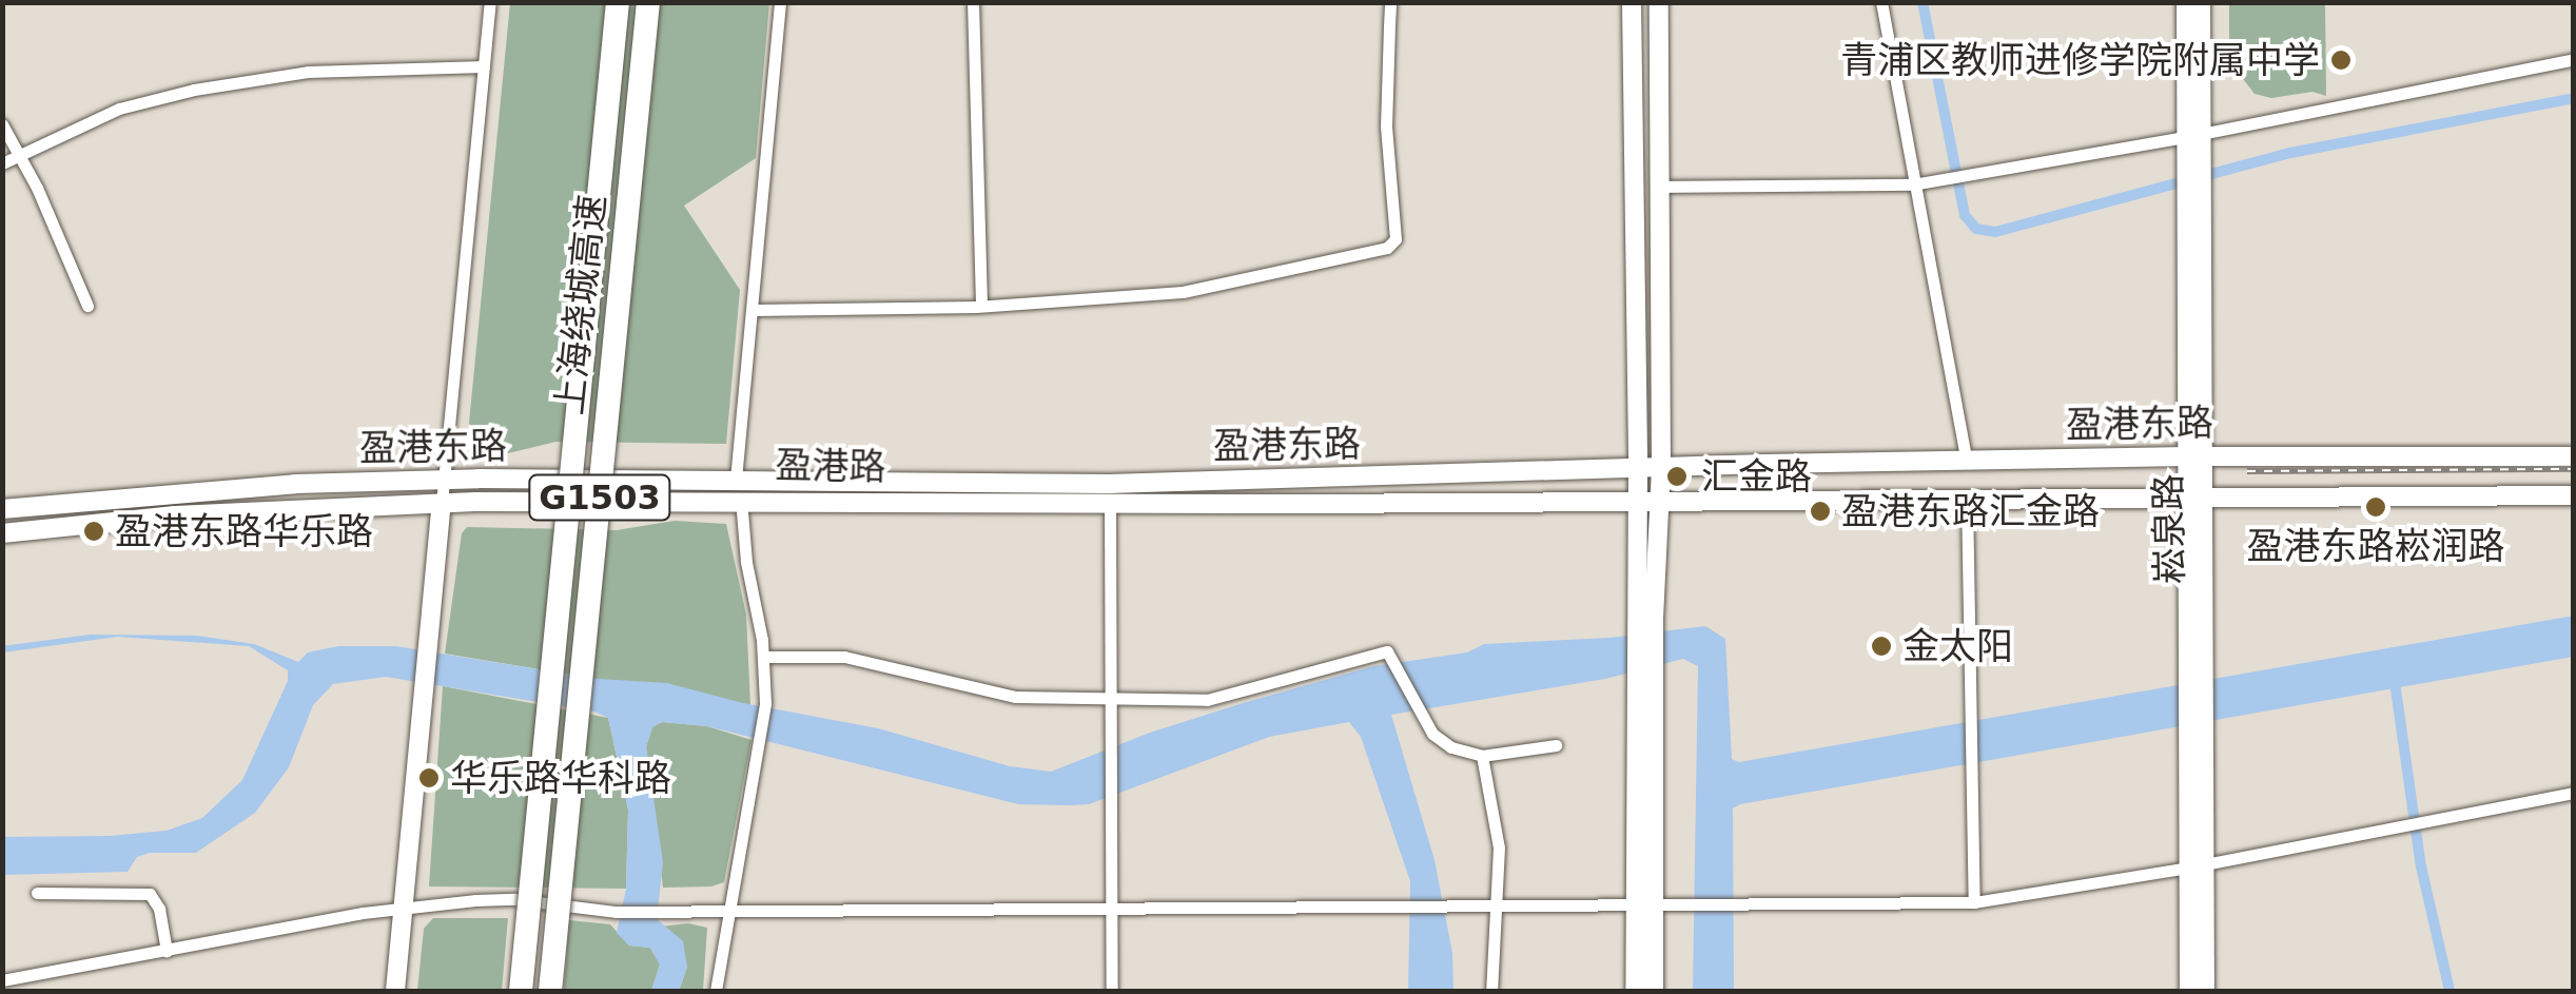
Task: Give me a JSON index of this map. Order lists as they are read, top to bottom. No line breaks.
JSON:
{"streets":{"highway":["上海绕城高速","G1503"],"main road":["盈港东路","盈港路","崧泉路"]},"crossings":[["盈港东路","盈港路"],["盈港东路","崧泉路"]],"places":["青浦区教师进修学院附属中学","汇金路","盈港东路崧润路","盈港东路汇金路","盈港东路华乐路","金太阳","华乐路华科路"]}
